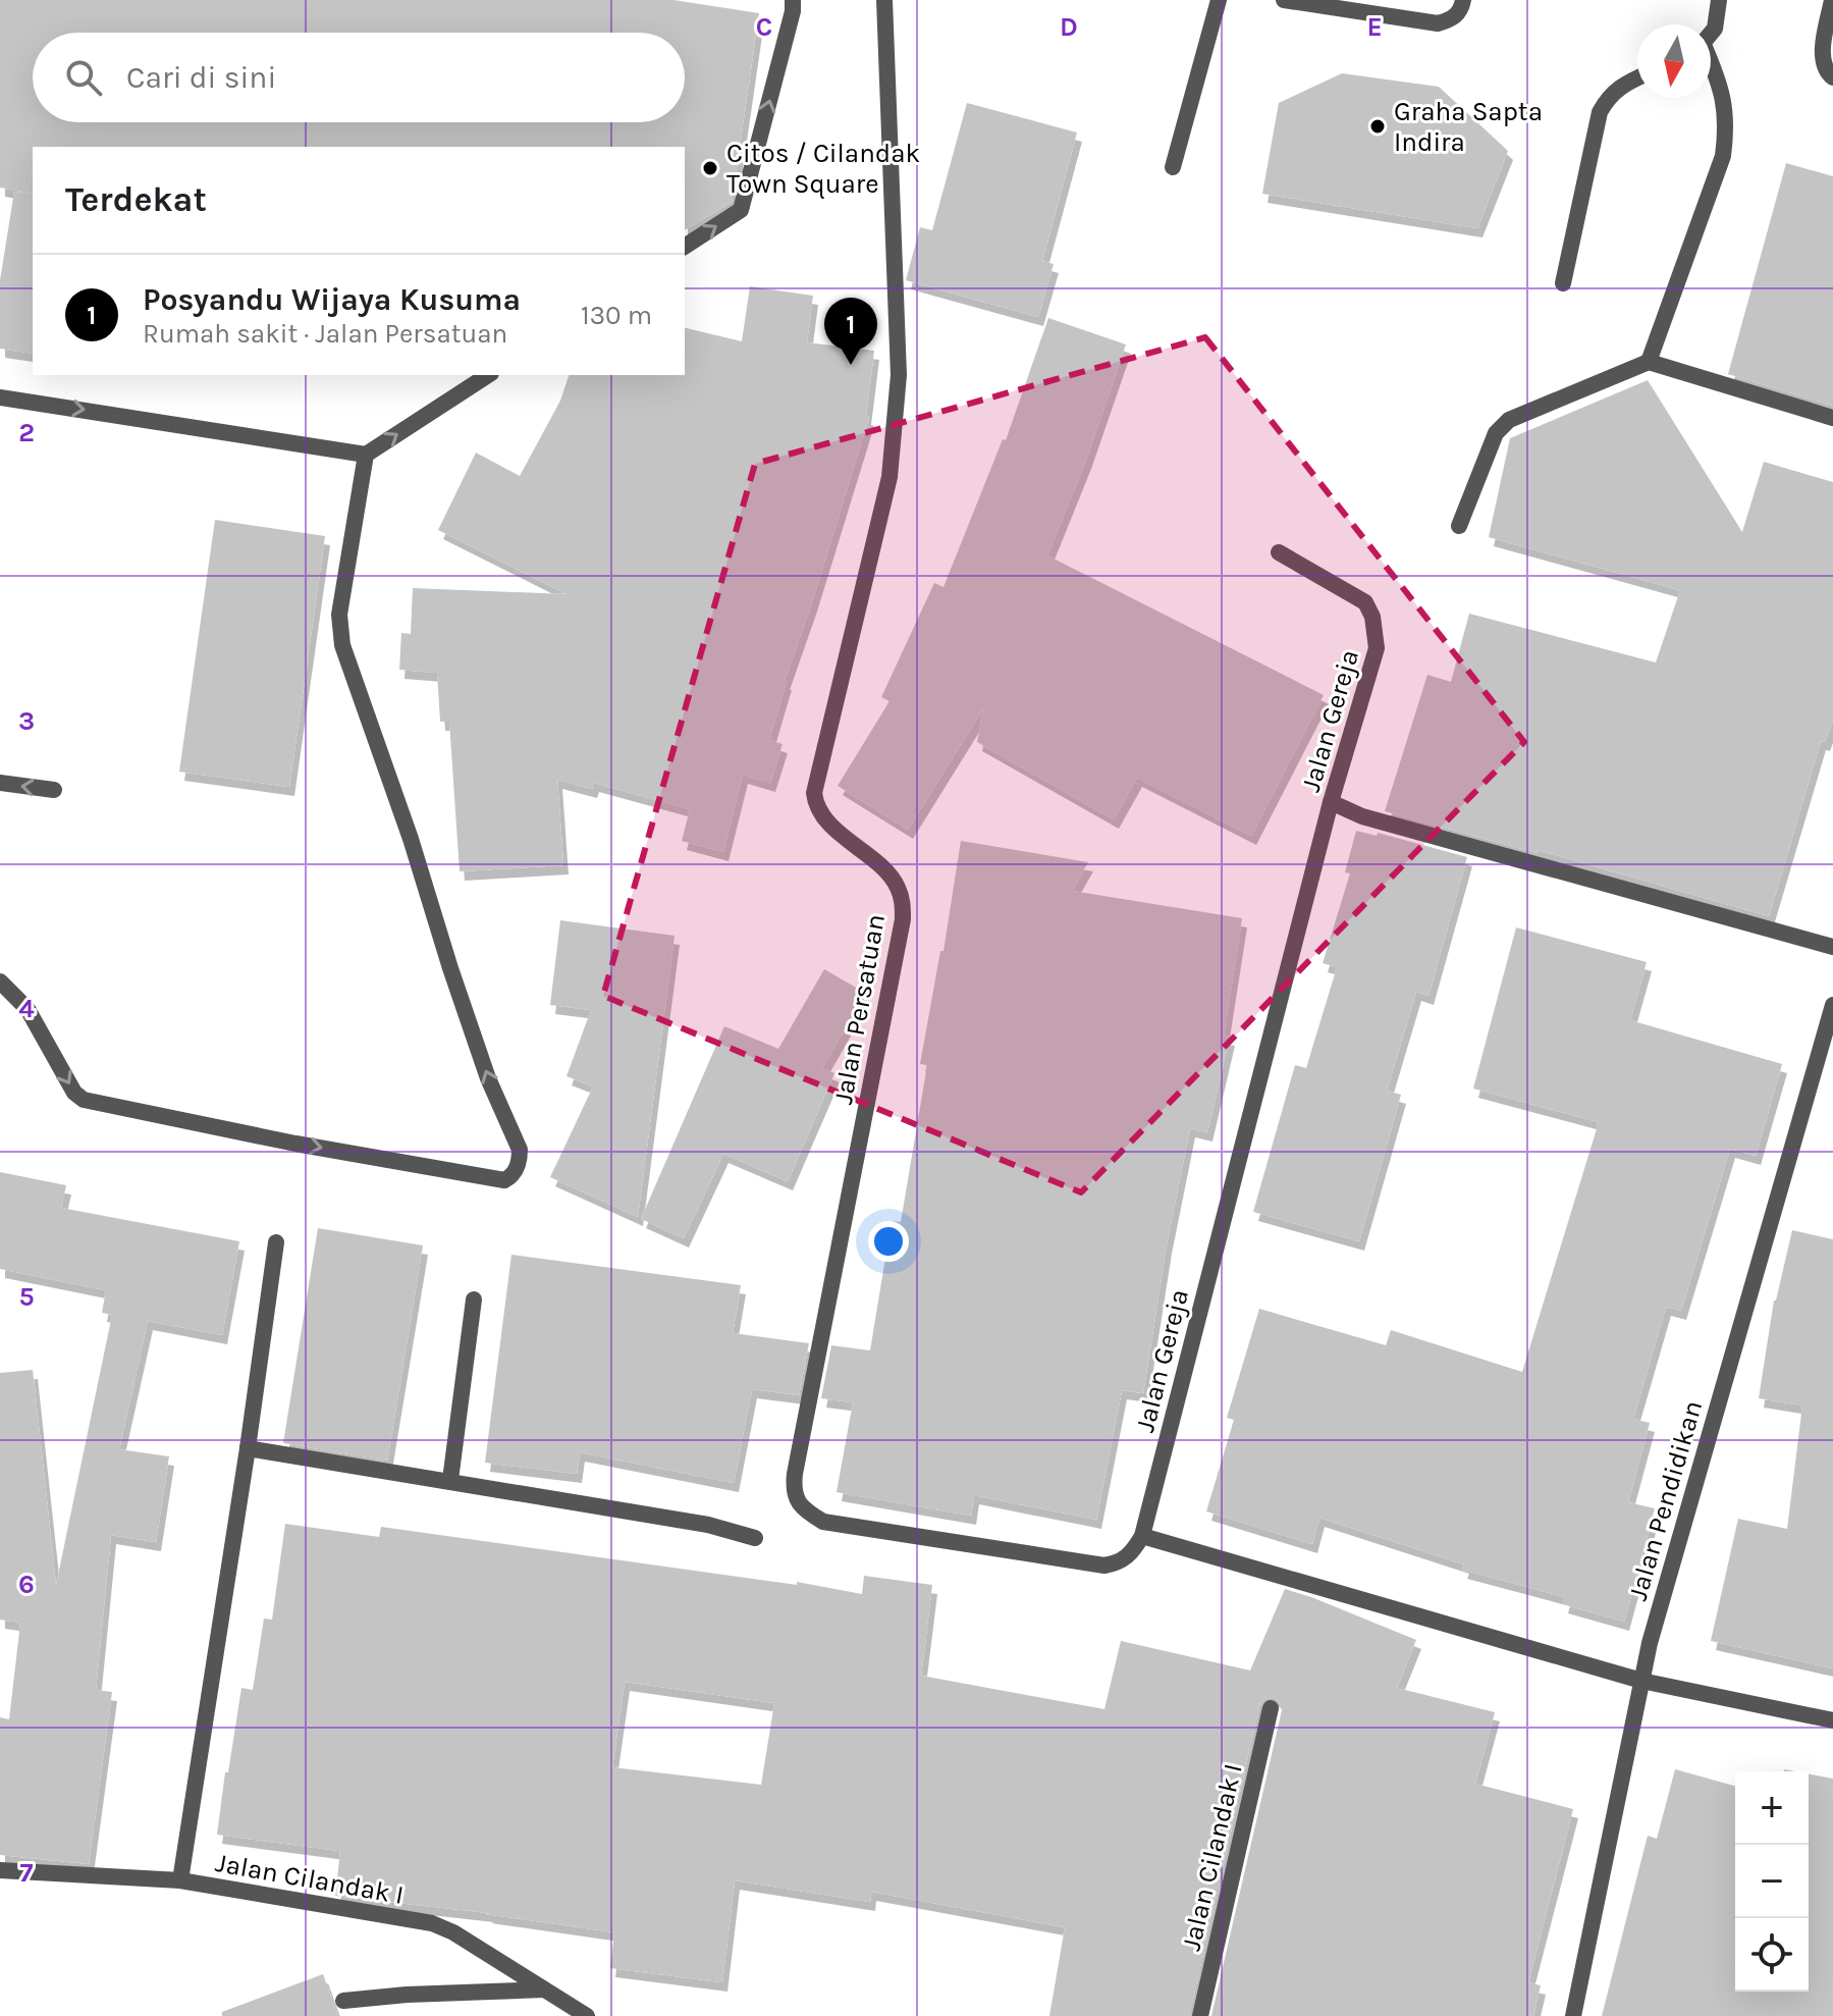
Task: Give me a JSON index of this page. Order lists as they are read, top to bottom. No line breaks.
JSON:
{"streets":{"street":["Jalan Gereja","Jalan Persatuan","Jalan Pendidikan","Jalan Cilandak I"]},"crossings":[["Jalan Gereja","Jalan Persatuan"]],"places":["Graha Sapta Indira","Citos / Cilandak Town Square"],"north":"bottom","page":{"search":"Cari di sini","heading":"Terdekat","list":[{"mark":"1","name":"Posyandu Wijaya Kusuma","note":"Rumah sakit · Jalan Persatuan","value":"130 m"}],"pins":"1","map_buttons":["+","−"]},"grid":{"columns":["C","D","E"],"rows":["2","3","4","5","6","7"]}}
